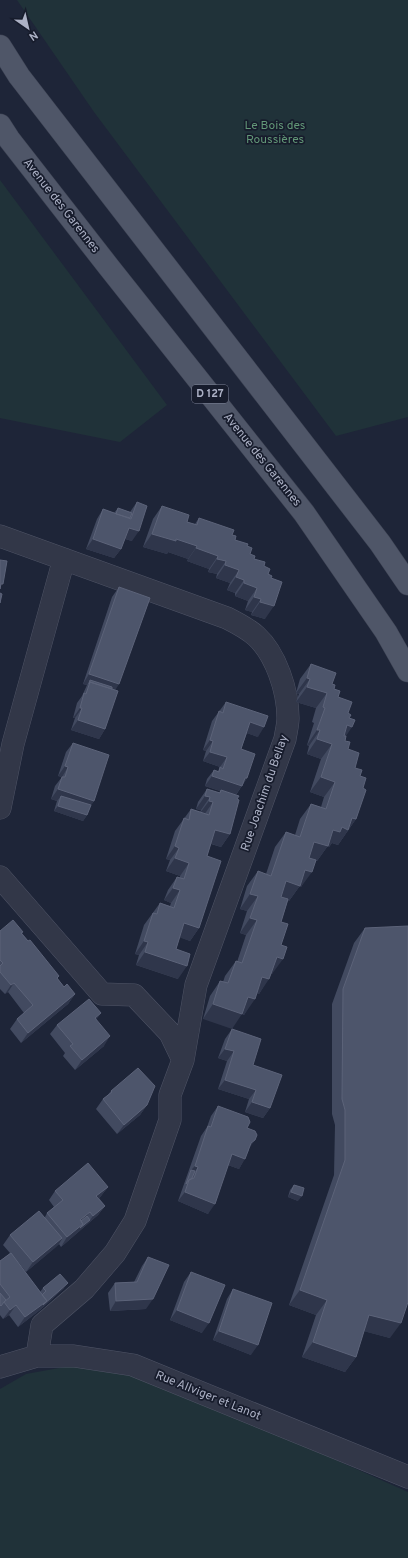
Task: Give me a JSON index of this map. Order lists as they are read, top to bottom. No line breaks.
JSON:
{"streets":{"main road":["Avenue des Garennes","D 127"],"street":["Rue Joachim du Bellay","Rue Allviger et Lanot"]},"crossings":[["Rue Joachim du Bellay","Rue Allviger et Lanot"]],"parks":["Le Bois des Roussières"],"north":"bottom right"}
